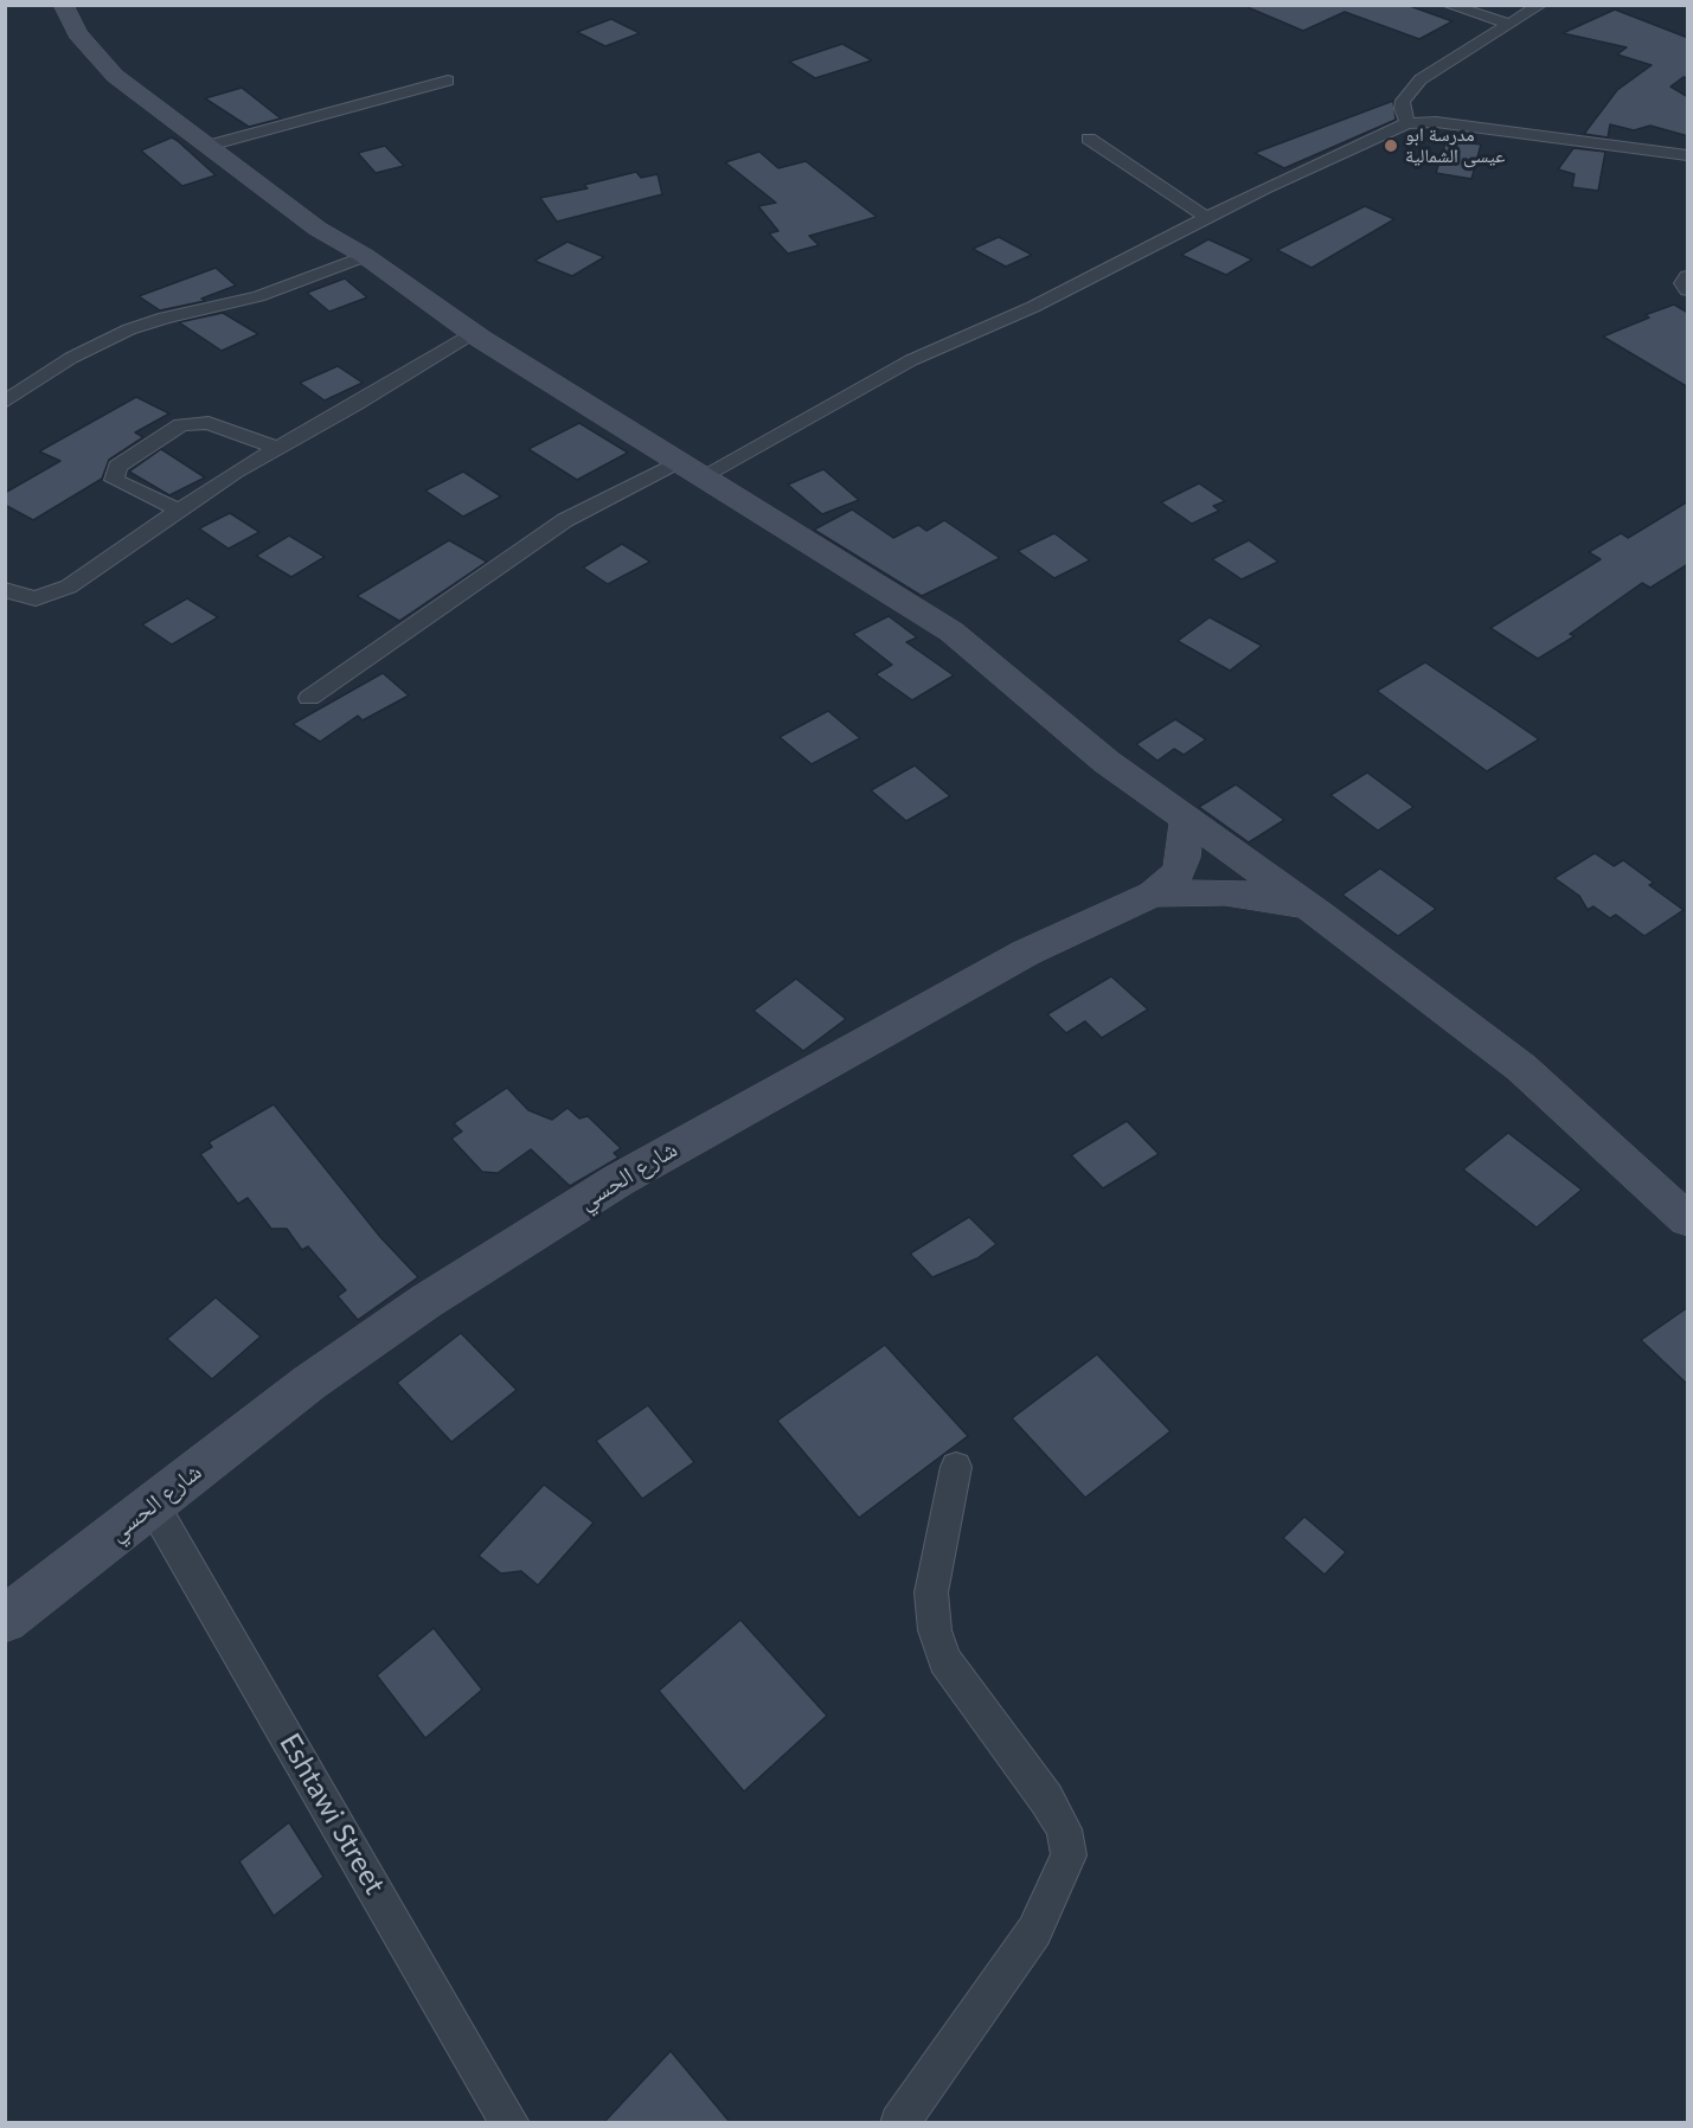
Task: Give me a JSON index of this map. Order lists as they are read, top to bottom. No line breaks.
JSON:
{"streets":{"street":["شارع الحسي","Eshtawi Street"]},"crossings":[["شارع الحسي","Eshtawi Street"]],"places":["مدرسة ابو عيسى الشمالية"]}
